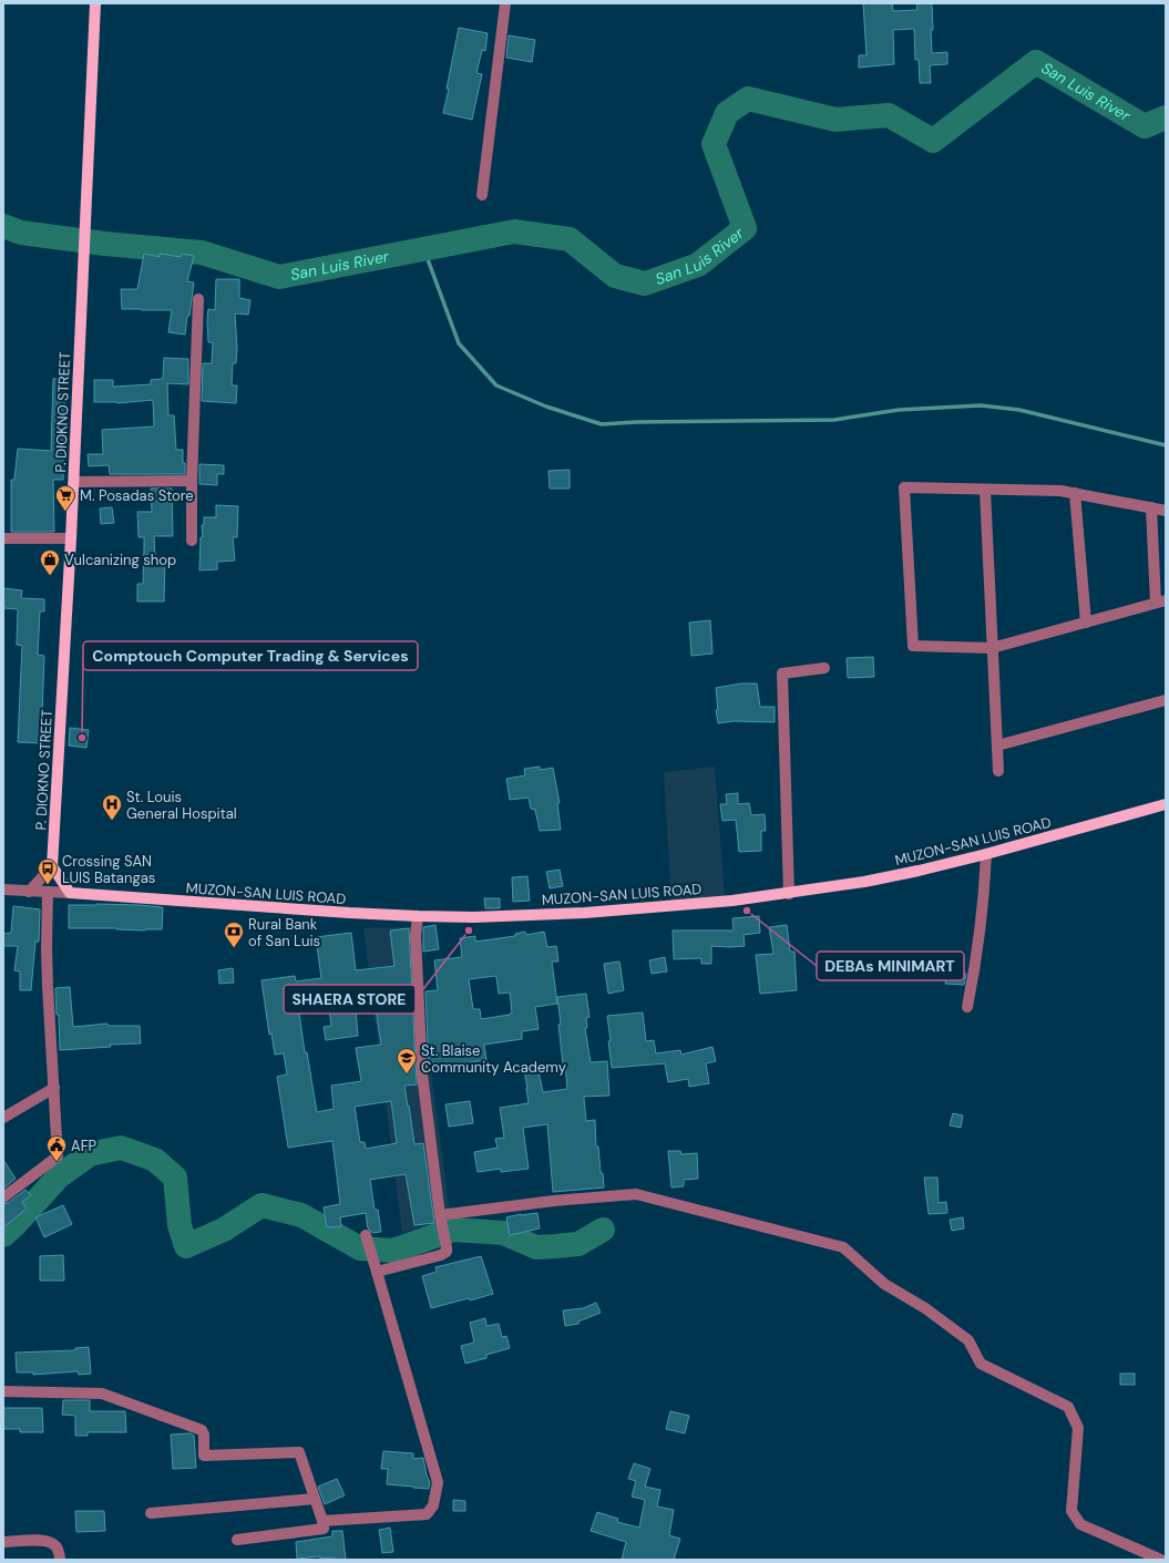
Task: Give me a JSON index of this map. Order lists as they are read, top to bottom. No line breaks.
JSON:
{"streets":{"main road":["P. DIOKNO STREET","MUZON-SAN LUIS ROAD"]},"water":["San Luis River"],"places":{"supermarket":["M. Posadas Store"],"shop":["Vulcanizing shop"],"other":["Comptouch Computer Trading & Services","DEBAs MINIMART","SHAERA STORE"],"hospital":["St. Louis General Hospital"],"bus stop":["Crossing SAN LUIS Batangas"],"bank":["Rural Bank of San Luis"],"school or university":["St. Blaise Community Academy"],"public building":["AFP"]}}
